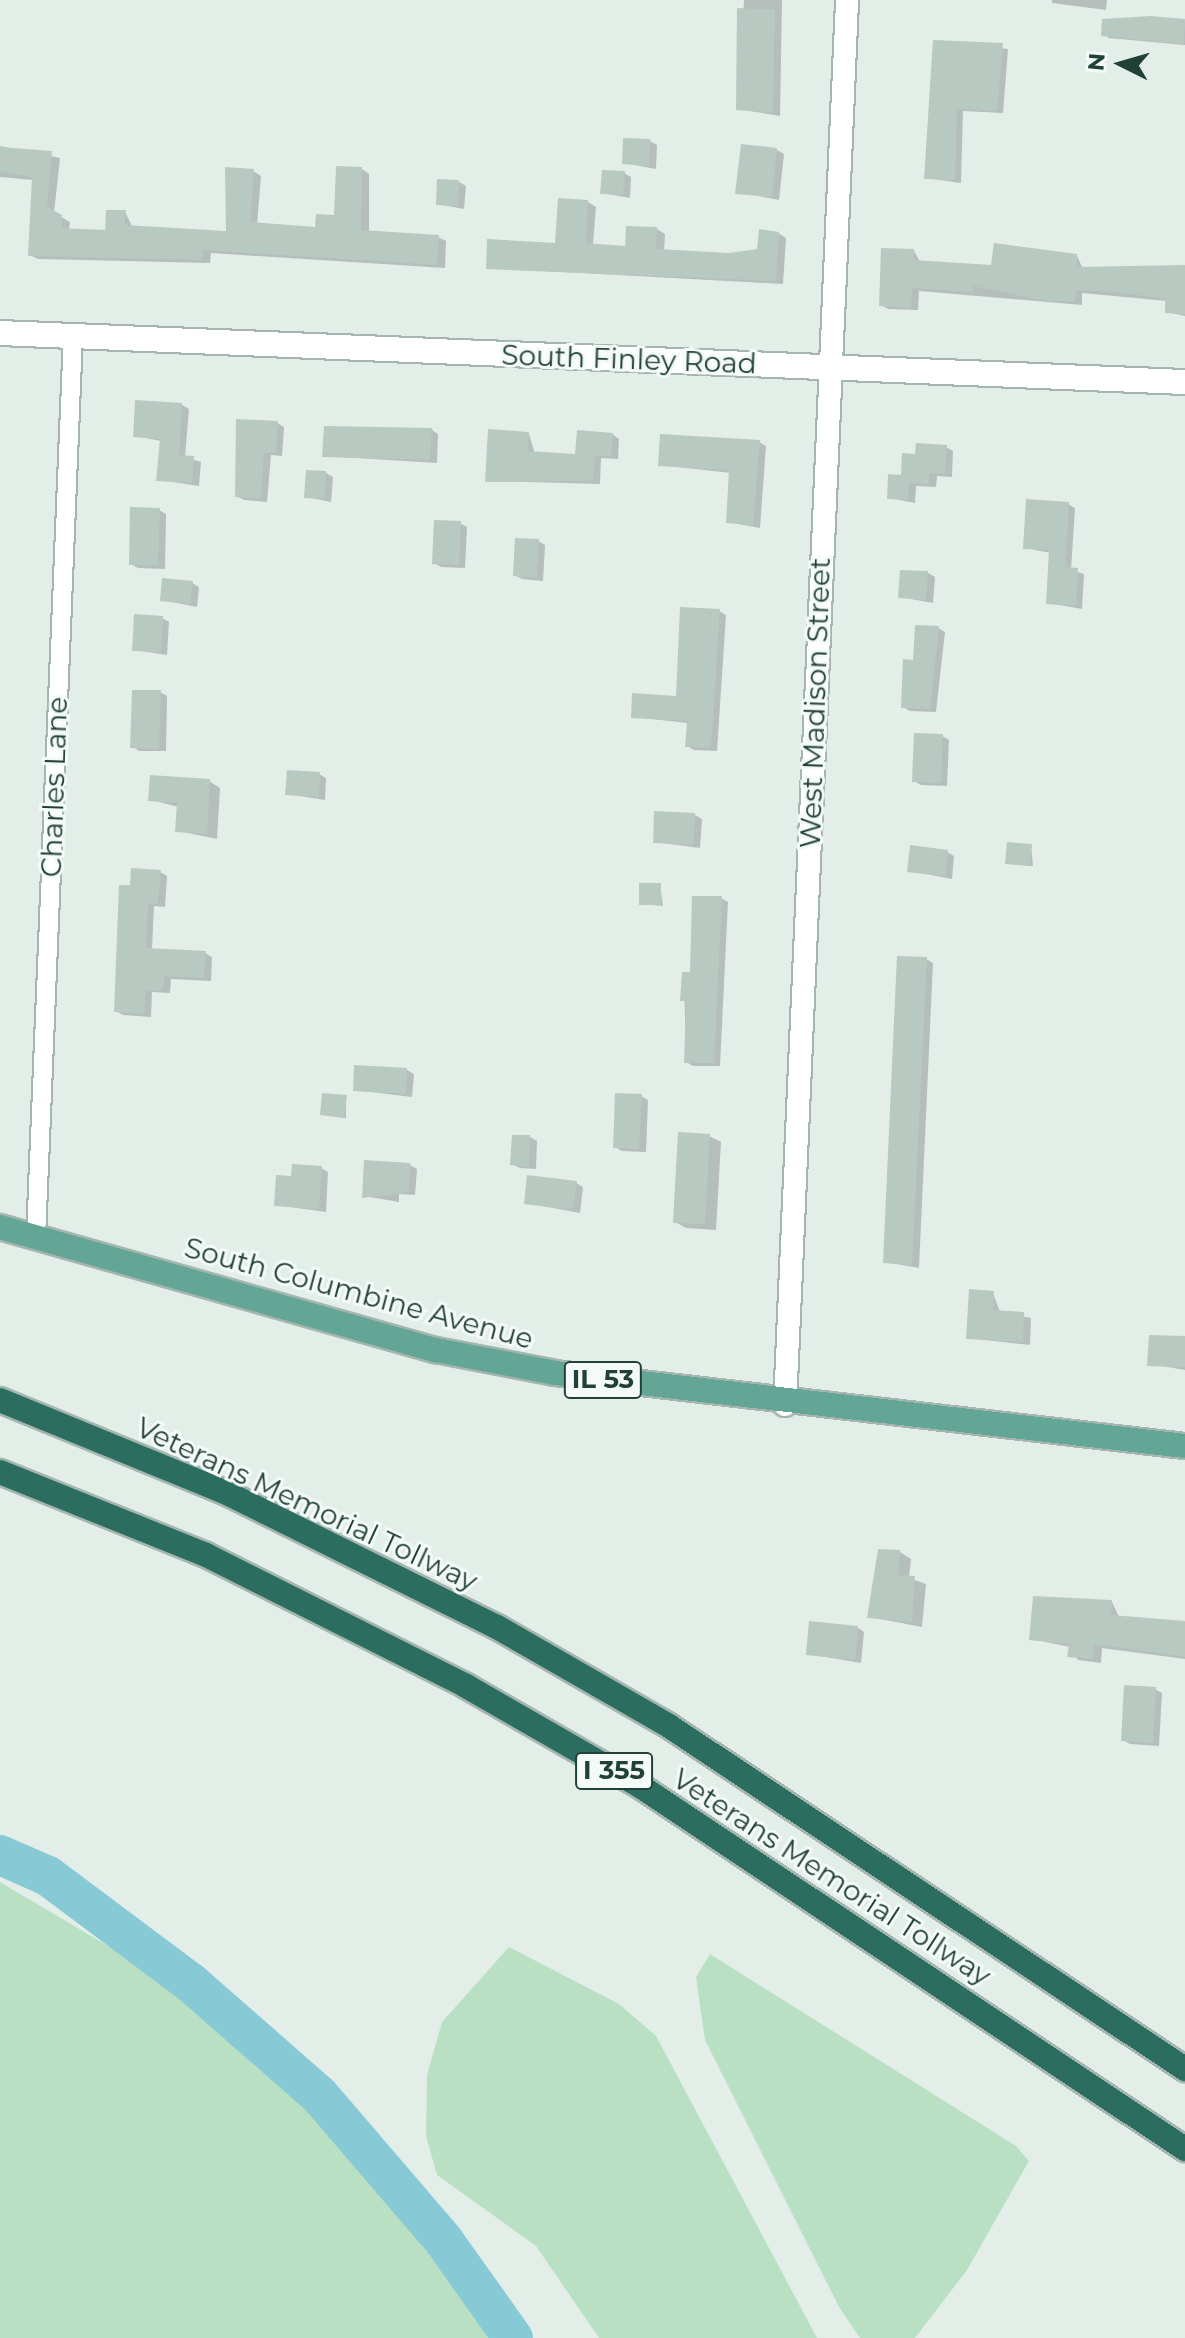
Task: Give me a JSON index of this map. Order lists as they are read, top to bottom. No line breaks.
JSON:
{"streets":{"highway":["Veterans Memorial Tollway","I 355"],"main road":["South Finley Road","South Columbine Avenue","IL 53"],"street":["West Madison Street","Charles Lane"]},"crossings":[["South Finley Road","West Madison Street"],["South Finley Road","Charles Lane"],["West Madison Street","South Columbine Avenue"],["Charles Lane","South Columbine Avenue"]],"north":"left"}
